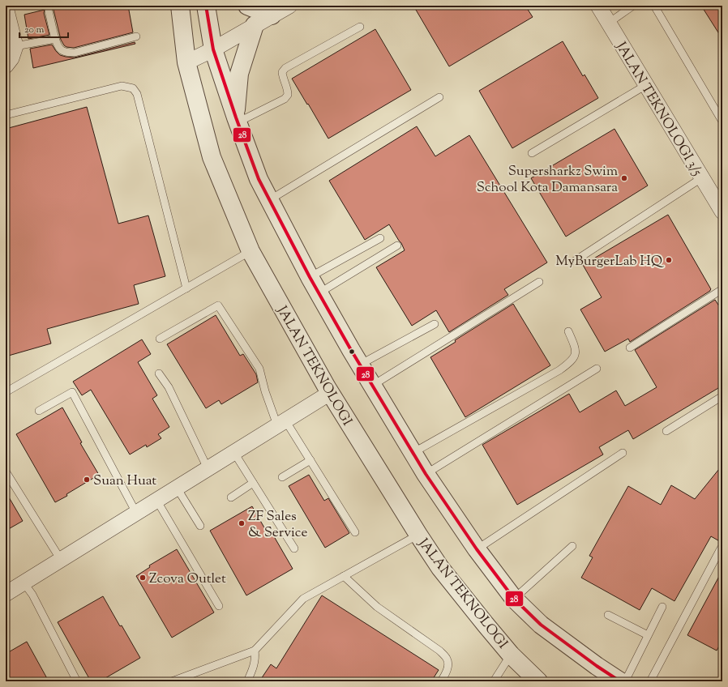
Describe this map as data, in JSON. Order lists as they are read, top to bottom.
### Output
{
  "streets": {
    "street": ["JALAN TEKNOLOGI 3/5", "JALAN TEKNOLOGI"]
  },
  "places": [
    "Supersharkz Swim School Kota Damansara",
    "MyBurgerLab HQ",
    "Suan Huat",
    "ZF Sales & Service",
    "Zcova Outlet"
  ],
  "lines": ["transit line 28"],
  "scale_bar": "20 m"
}
